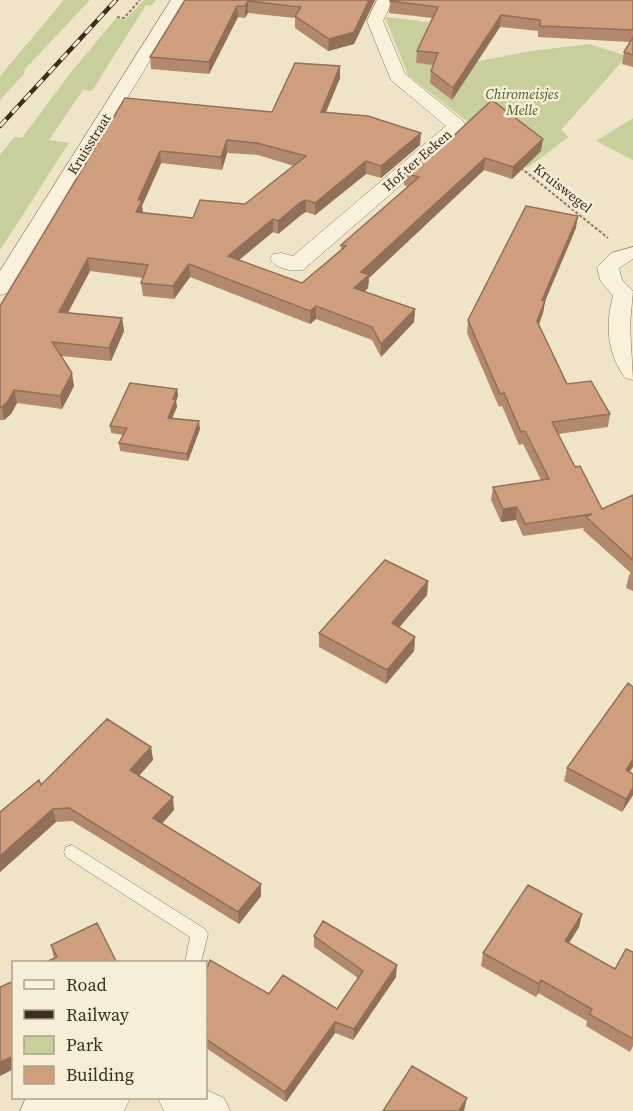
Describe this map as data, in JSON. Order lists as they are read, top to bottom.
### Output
{
  "streets": {
    "street": ["Kruisstraat", "Hof ter Eeken"],
    "path": ["Kruiswegel"]
  },
  "parks": ["Chiromeisjes Melle"],
  "legend": [
    "Road",
    "Railway",
    "Park",
    "Building"
  ]
}
